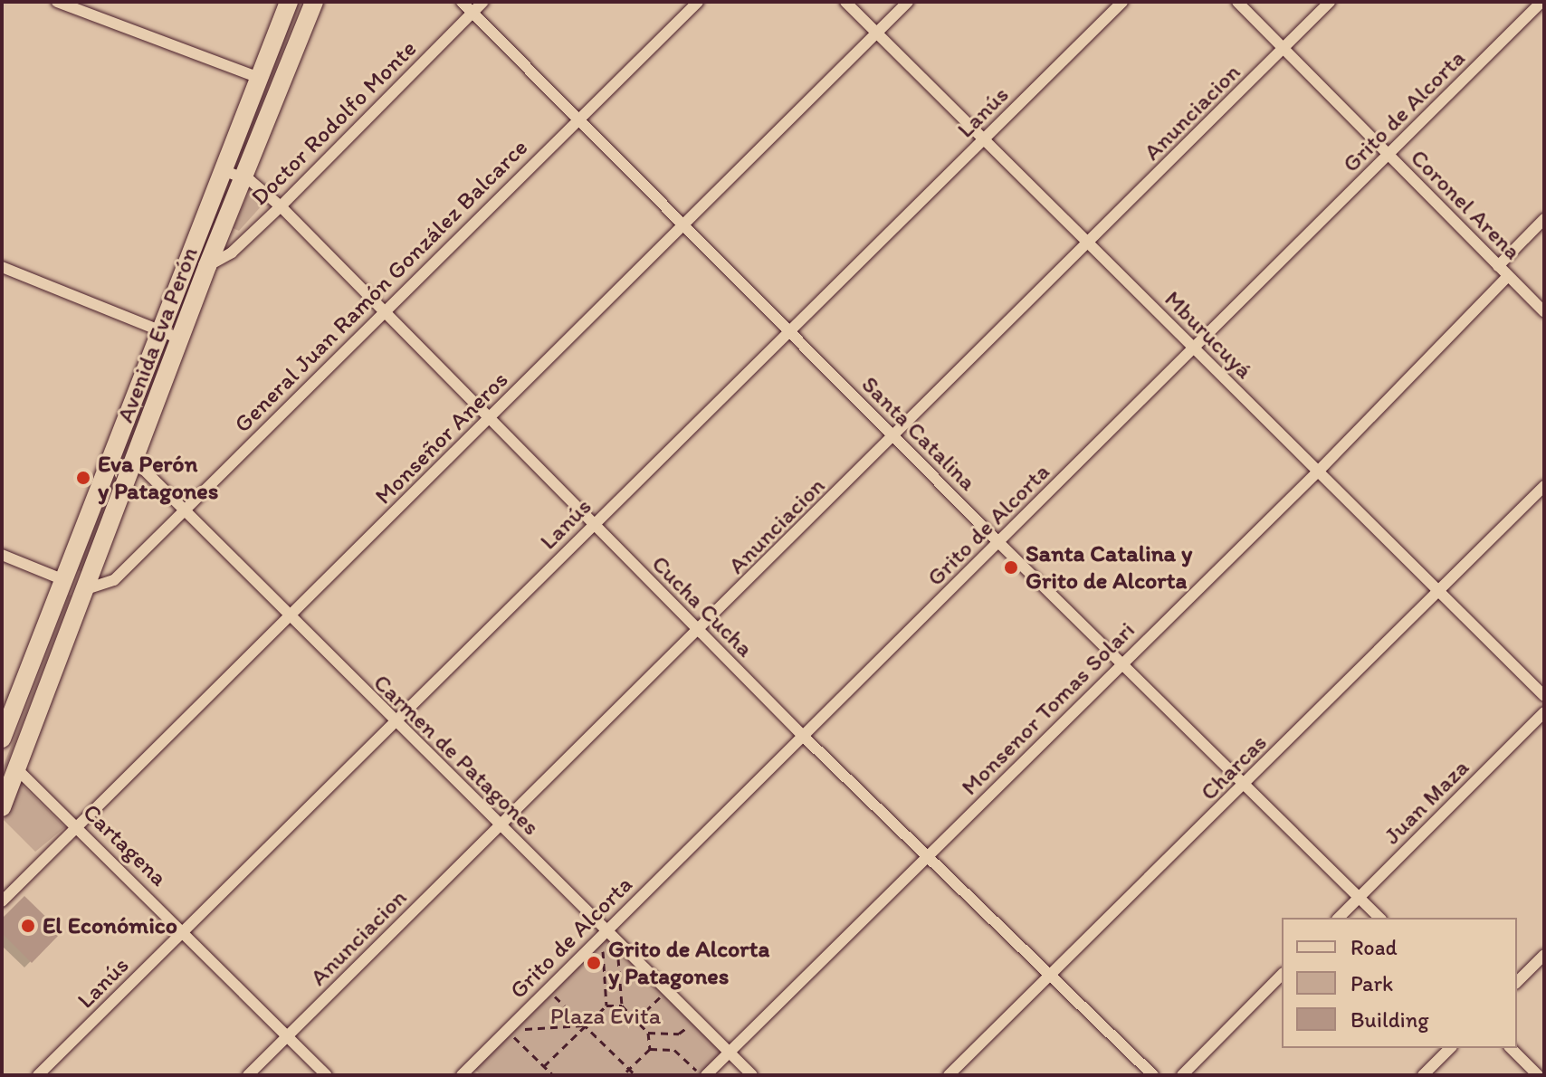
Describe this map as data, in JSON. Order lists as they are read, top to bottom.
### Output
{
  "streets": {
    "main road": ["Avenida Eva Perón"],
    "street": [
      "Grito de Alcorta",
      "Lanús",
      "Anunciacion",
      "Doctor Rodolfo Monte",
      "Coronel Arena",
      "General Juan Ramón González Balcarce",
      "Mburucuyá",
      "Santa Catalina",
      "Monseñor Aneros",
      "Cucha Cucha",
      "Monsenor Tomas Solari",
      "Carmen de Patagones",
      "Charcas",
      "Juan Maza",
      "Cartagena"
    ]
  },
  "crossings": [
    ["Grito de Alcorta", "Coronel Arena"],
    ["Grito de Alcorta", "Mburucuyá"],
    ["Grito de Alcorta", "Santa Catalina"],
    ["Grito de Alcorta", "Cucha Cucha"],
    ["Grito de Alcorta", "Carmen de Patagones"],
    ["Lanús", "Mburucuyá"],
    ["Lanús", "Santa Catalina"],
    ["Lanús", "Cucha Cucha"],
    ["Lanús", "Carmen de Patagones"],
    ["Lanús", "Cartagena"],
    ["Anunciacion", "Coronel Arena"],
    ["Anunciacion", "Mburucuyá"],
    ["Anunciacion", "Santa Catalina"],
    ["Anunciacion", "Cucha Cucha"],
    ["Anunciacion", "Carmen de Patagones"],
    ["Anunciacion", "Cartagena"],
    ["Doctor Rodolfo Monte", "Avenida Eva Perón"],
    ["Doctor Rodolfo Monte", "Santa Catalina"],
    ["Doctor Rodolfo Monte", "Cucha Cucha"],
    ["Coronel Arena", "Monsenor Tomas Solari"],
    ["General Juan Ramón González Balcarce", "Avenida Eva Perón"],
    ["General Juan Ramón González Balcarce", "Santa Catalina"],
    ["General Juan Ramón González Balcarce", "Cucha Cucha"],
    ["General Juan Ramón González Balcarce", "Carmen de Patagones"],
    ["Avenida Eva Perón", "Cucha Cucha"],
    ["Avenida Eva Perón", "Carmen de Patagones"],
    ["Avenida Eva Perón", "Cartagena"],
    ["Mburucuyá", "Monseñor Aneros"],
    ["Mburucuyá", "Monsenor Tomas Solari"],
    ["Mburucuyá", "Charcas"],
    ["Santa Catalina", "Monseñor Aneros"],
    ["Santa Catalina", "Monsenor Tomas Solari"],
    ["Santa Catalina", "Charcas"],
    ["Santa Catalina", "Juan Maza"],
    ["Monseñor Aneros", "Cucha Cucha"],
    ["Monseñor Aneros", "Carmen de Patagones"],
    ["Monseñor Aneros", "Cartagena"],
    ["Cucha Cucha", "Monsenor Tomas Solari"],
    ["Cucha Cucha", "Charcas"],
    ["Monsenor Tomas Solari", "Carmen de Patagones"]
  ],
  "parks": ["Plaza Evita"],
  "places": [
    "Eva Perón y Patagones",
    "Santa Catalina y Grito de Alcorta",
    "El Económico",
    "Grito de Alcorta y Patagones"
  ],
  "legend": ["Road", "Park", "Building"]
}
